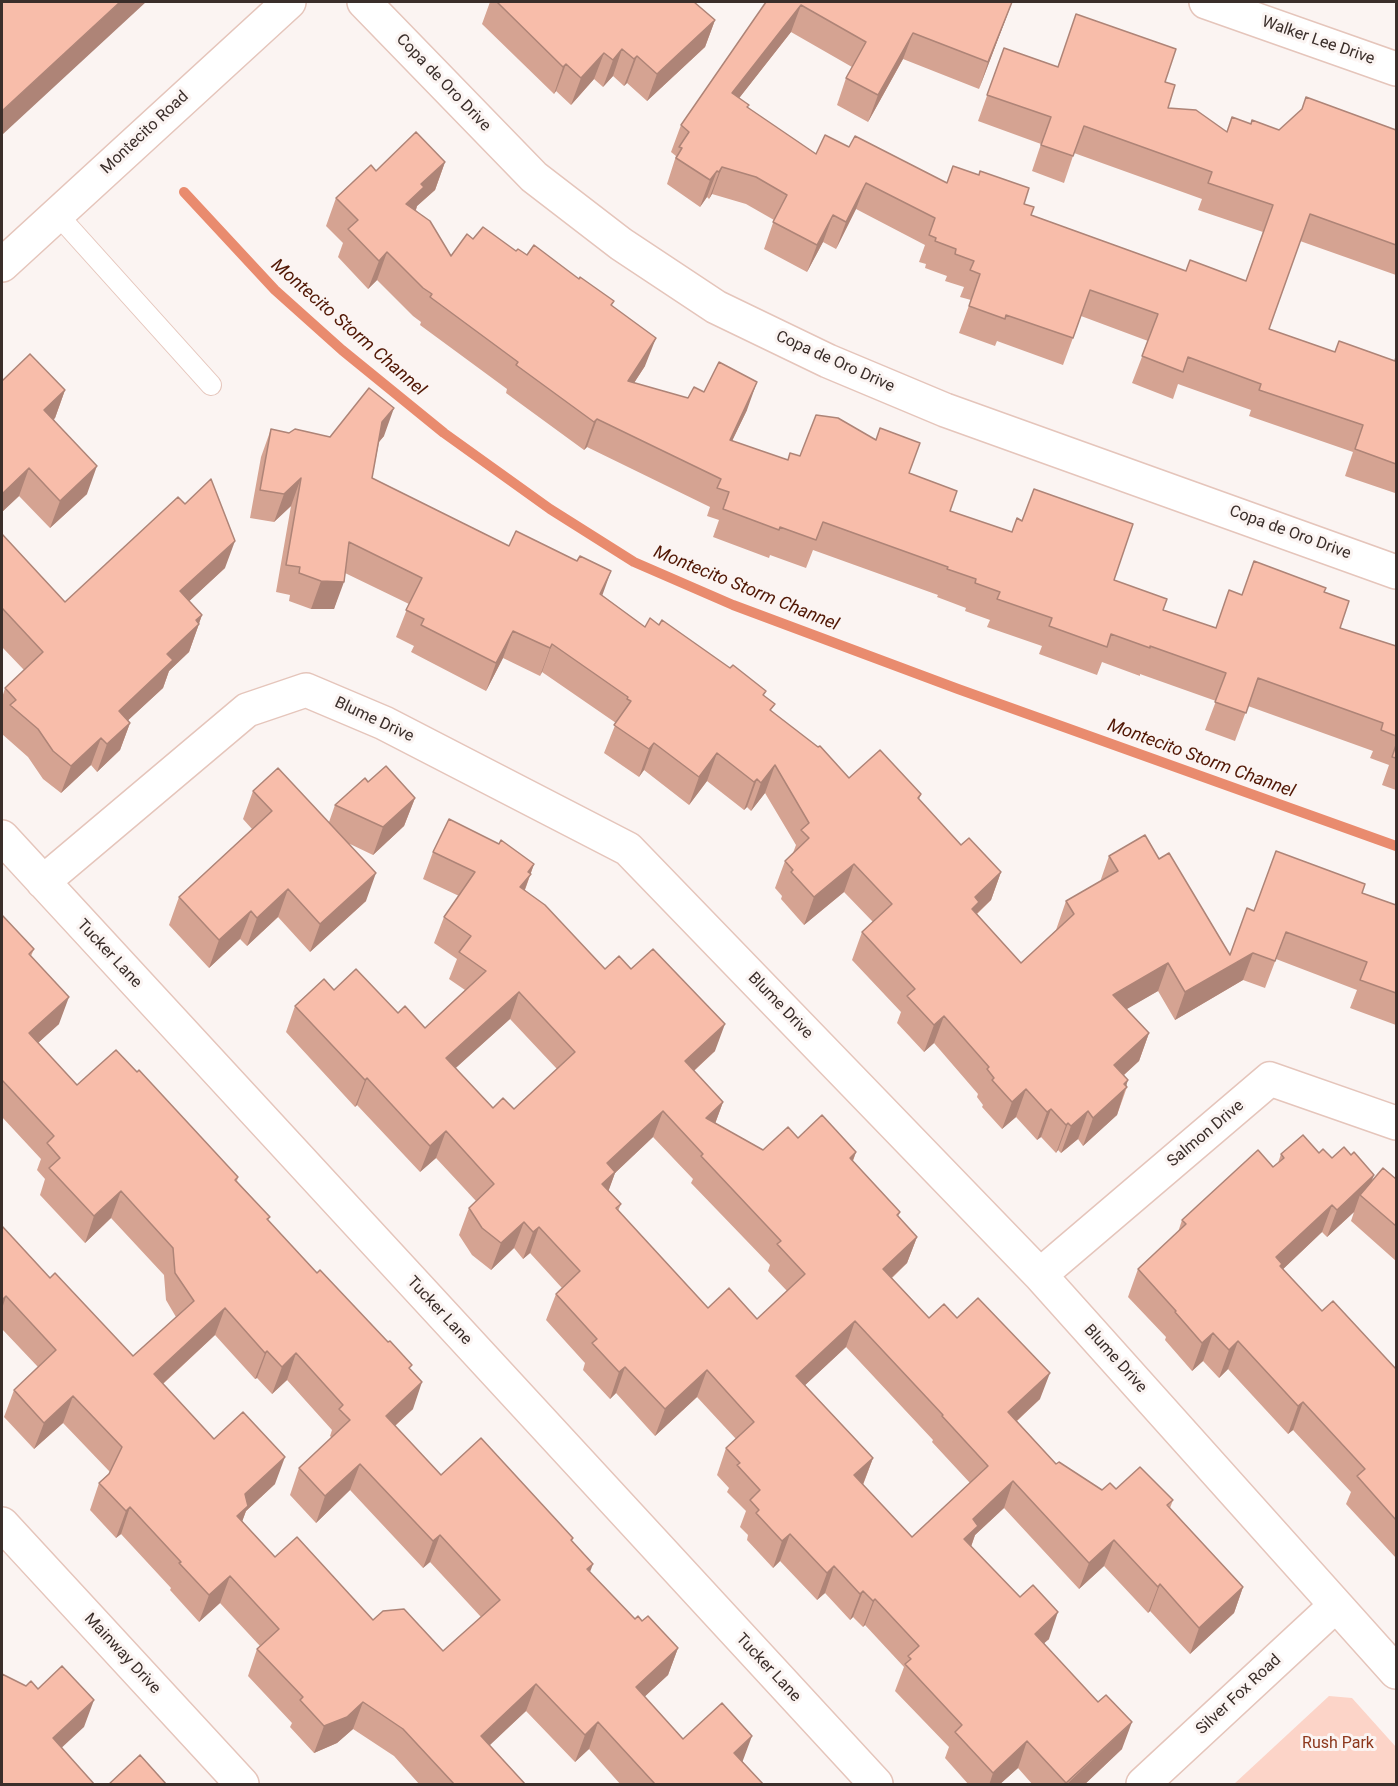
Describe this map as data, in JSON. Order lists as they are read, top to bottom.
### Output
{
  "streets": {
    "street": [
      "Walker Lee Drive",
      "Copa de Oro Drive",
      "Montecito Road",
      "Blume Drive",
      "Tucker Lane",
      "Salmon Drive",
      "Mainway Drive",
      "Silver Fox Road"
    ]
  },
  "crossings": [
    ["Blume Drive", "Tucker Lane"],
    ["Blume Drive", "Salmon Drive"],
    ["Blume Drive", "Silver Fox Road"]
  ],
  "water": ["Montecito Storm Channel"],
  "parks": ["Rush Park"]
}
